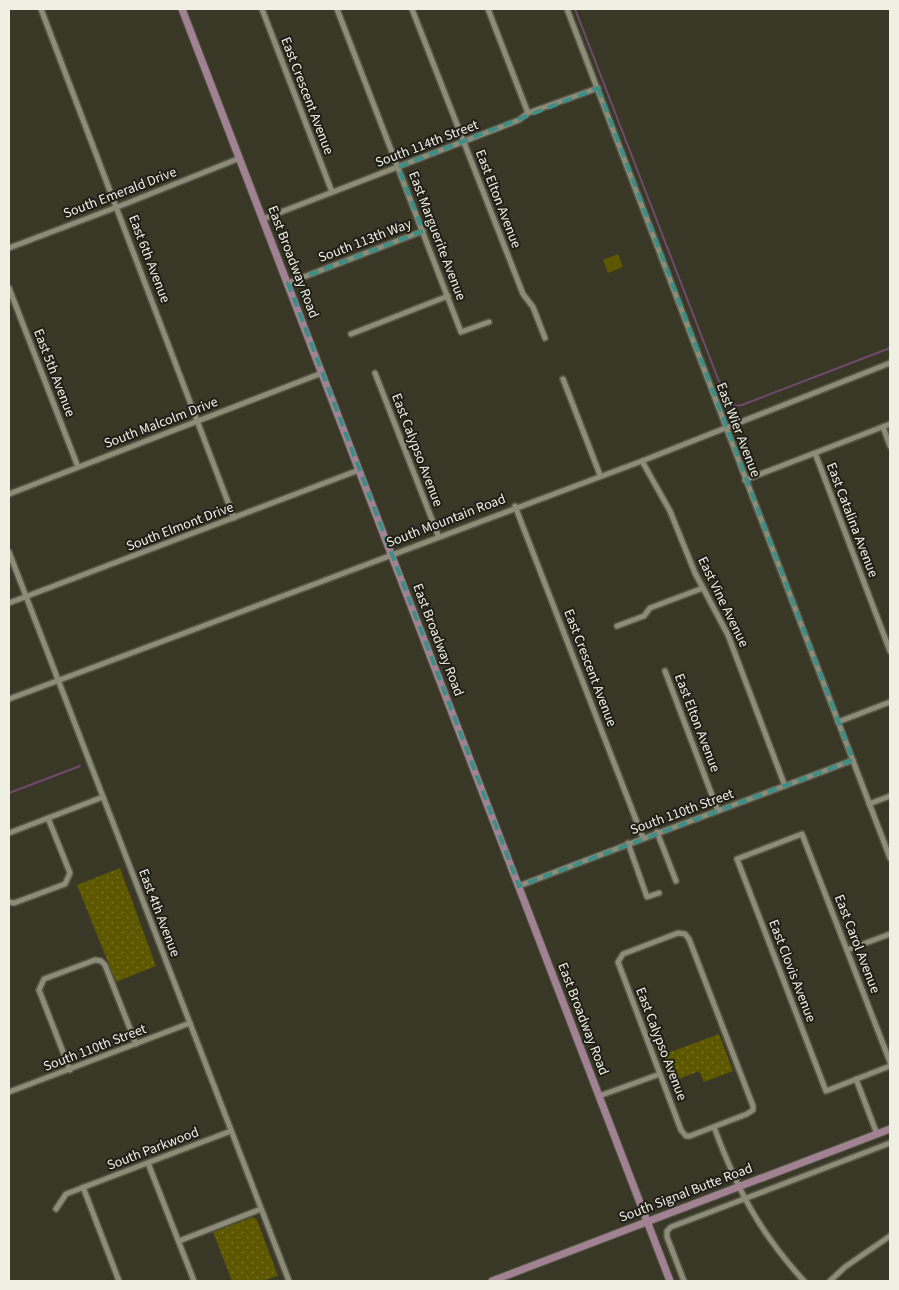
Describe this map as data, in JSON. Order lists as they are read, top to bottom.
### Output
{
  "streets": {
    "main road": ["East Broadway Road", "South Signal Butte Road"],
    "street": [
      "East Crescent Avenue",
      "South 114th Street",
      "South Emerald Drive",
      "East Elton Avenue",
      "East Marguerite Avenue",
      "South 113th Way",
      "East 6th Avenue",
      "East 5th Avenue",
      "South Malcolm Drive",
      "East Wier Avenue",
      "East Calypso Avenue",
      "East Catalina Avenue",
      "South Mountain Road",
      "South Elmont Drive",
      "East Vine Avenue",
      "South 110th Street",
      "East 4th Avenue",
      "East Carol Avenue",
      "East Clovis Avenue",
      "South Parkwood"
    ]
  },
  "crossings": [
    ["East Crescent Avenue", "South 114th Street"],
    ["East Crescent Avenue", "South Mountain Road"],
    ["East Crescent Avenue", "South 110th Street"],
    ["South 114th Street", "East Elton Avenue"],
    ["South 114th Street", "East Marguerite Avenue"],
    ["South 114th Street", "East Broadway Road"],
    ["South 114th Street", "East Wier Avenue"],
    ["South Emerald Drive", "East 6th Avenue"],
    ["South Emerald Drive", "East Broadway Road"],
    ["East Elton Avenue", "South 110th Street"],
    ["East Marguerite Avenue", "South 113th Way"],
    ["South 113th Way", "East Broadway Road"],
    ["East 6th Avenue", "South Malcolm Drive"],
    ["East 6th Avenue", "South Elmont Drive"],
    ["East Broadway Road", "South Malcolm Drive"],
    ["East Broadway Road", "South Mountain Road"],
    ["East Broadway Road", "South Elmont Drive"],
    ["East Broadway Road", "South 110th Street"],
    ["East Broadway Road", "South Signal Butte Road"],
    ["East 5th Avenue", "South Malcolm Drive"],
    ["East Wier Avenue", "South Mountain Road"],
    ["East Wier Avenue", "South 110th Street"],
    ["East Calypso Avenue", "South Mountain Road"],
    ["South Mountain Road", "East Vine Avenue"],
    ["South Mountain Road", "East 4th Avenue"],
    ["South Elmont Drive", "East 4th Avenue"],
    ["East Vine Avenue", "South 110th Street"],
    ["South 110th Street", "East 4th Avenue"],
    ["East 4th Avenue", "South Parkwood"],
    ["East Carol Avenue", "East Clovis Avenue"]
  ]
}
